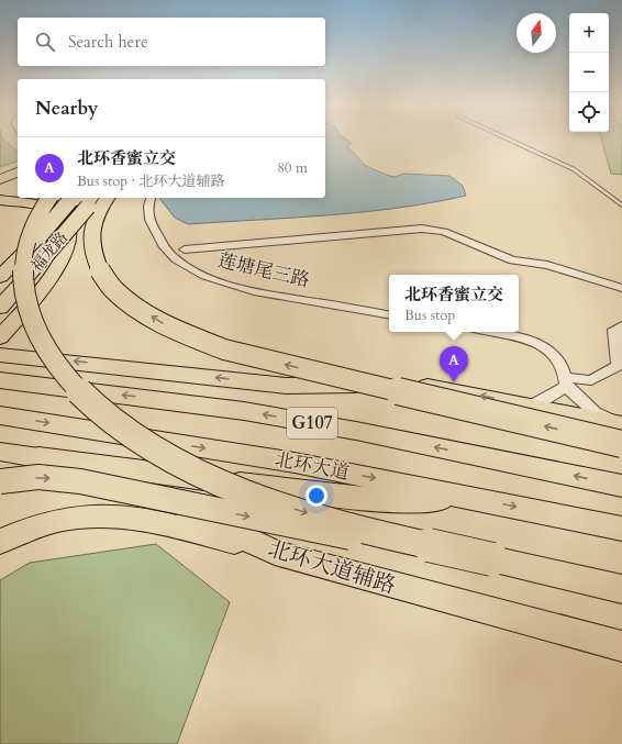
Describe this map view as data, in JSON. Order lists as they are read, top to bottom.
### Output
{
  "streets": {
    "highway": ["福龙路", "G107", "北环大道"],
    "main road": ["北环大道辅路"],
    "street": ["莲塘尾三路"]
  },
  "north": "top",
  "page": {
    "map_buttons": ["+", "−"],
    "search": "Search here",
    "heading": "Nearby",
    "list": [
      {
        "mark": "A",
        "name": "北环香蜜立交",
        "note": "Bus stop · 北环大道辅路",
        "value": "80 m"
      }
    ],
    "popup": ["北环香蜜立交", "Bus stop"],
    "pins": "A"
  }
}
